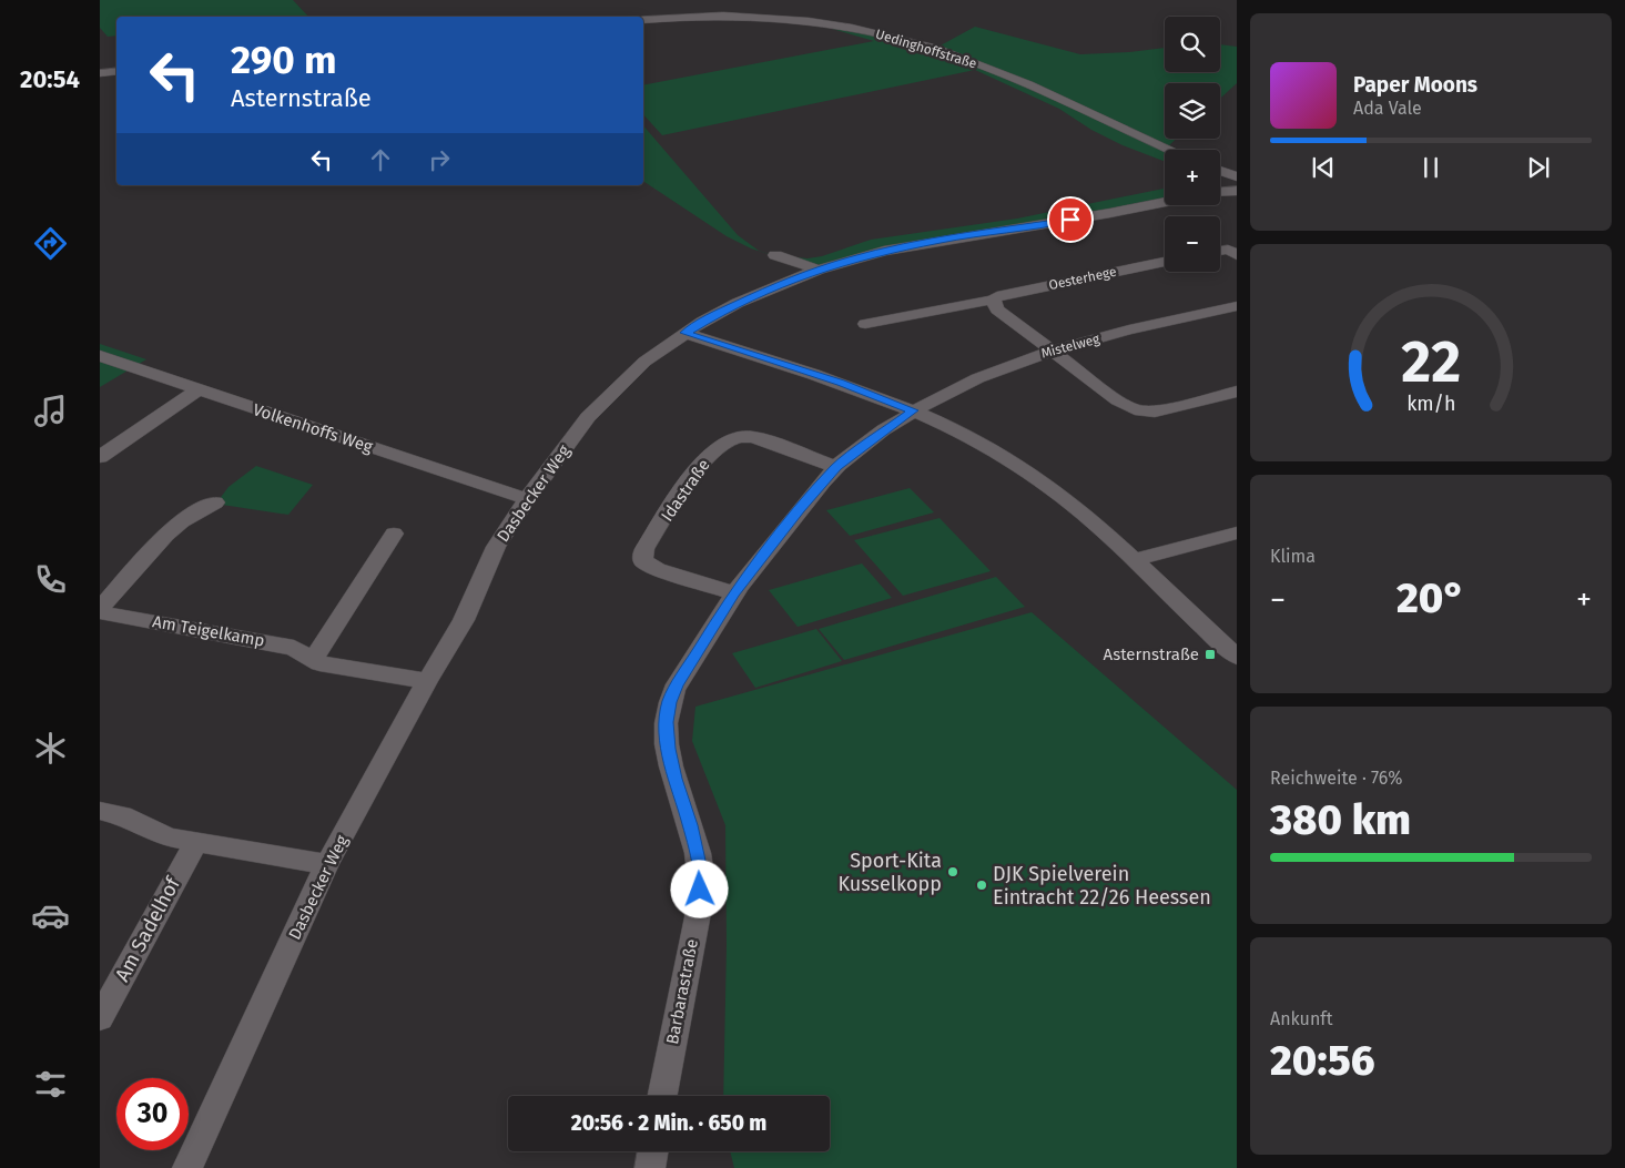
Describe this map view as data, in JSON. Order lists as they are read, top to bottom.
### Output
{
  "streets": {
    "street": [
      "Uedinghoffstraße",
      "Oesterhege",
      "Mistelweg",
      "Volkenhoffs Weg",
      "Idastraße",
      "Dasbecker Weg",
      "Am Teigelkamp",
      "Am Sadelhof",
      "Barbarastraße"
    ]
  },
  "crossings": [
    ["Mistelweg", "Barbarastraße"],
    ["Volkenhoffs Weg", "Dasbecker Weg"],
    ["Idastraße", "Barbarastraße"],
    ["Dasbecker Weg", "Am Teigelkamp"]
  ],
  "places": {
    "transit": ["Asternstraße"],
    "other": ["Sport-Kita Kusselkopp", "DJK Spielverein Eintracht 22/26 Heessen"]
  },
  "page": {
    "tabs": "20:54",
    "map_buttons": ["+", "−"],
    "turn": ["290 m", "Asternstraße"],
    "song": ["Paper Moons", "Ada Vale"],
    "tile": [
      "Klima",
      ["Reichweite · 76%", "380 km"],
      ["Ankunft", "20:56"]
    ],
    "heat": ["−", "20°", "+"],
    "limit": "30",
    "trip": "20:56 · 2 Min. · 650 m",
    "gauge": ["22", "km/h"]
  }
}
